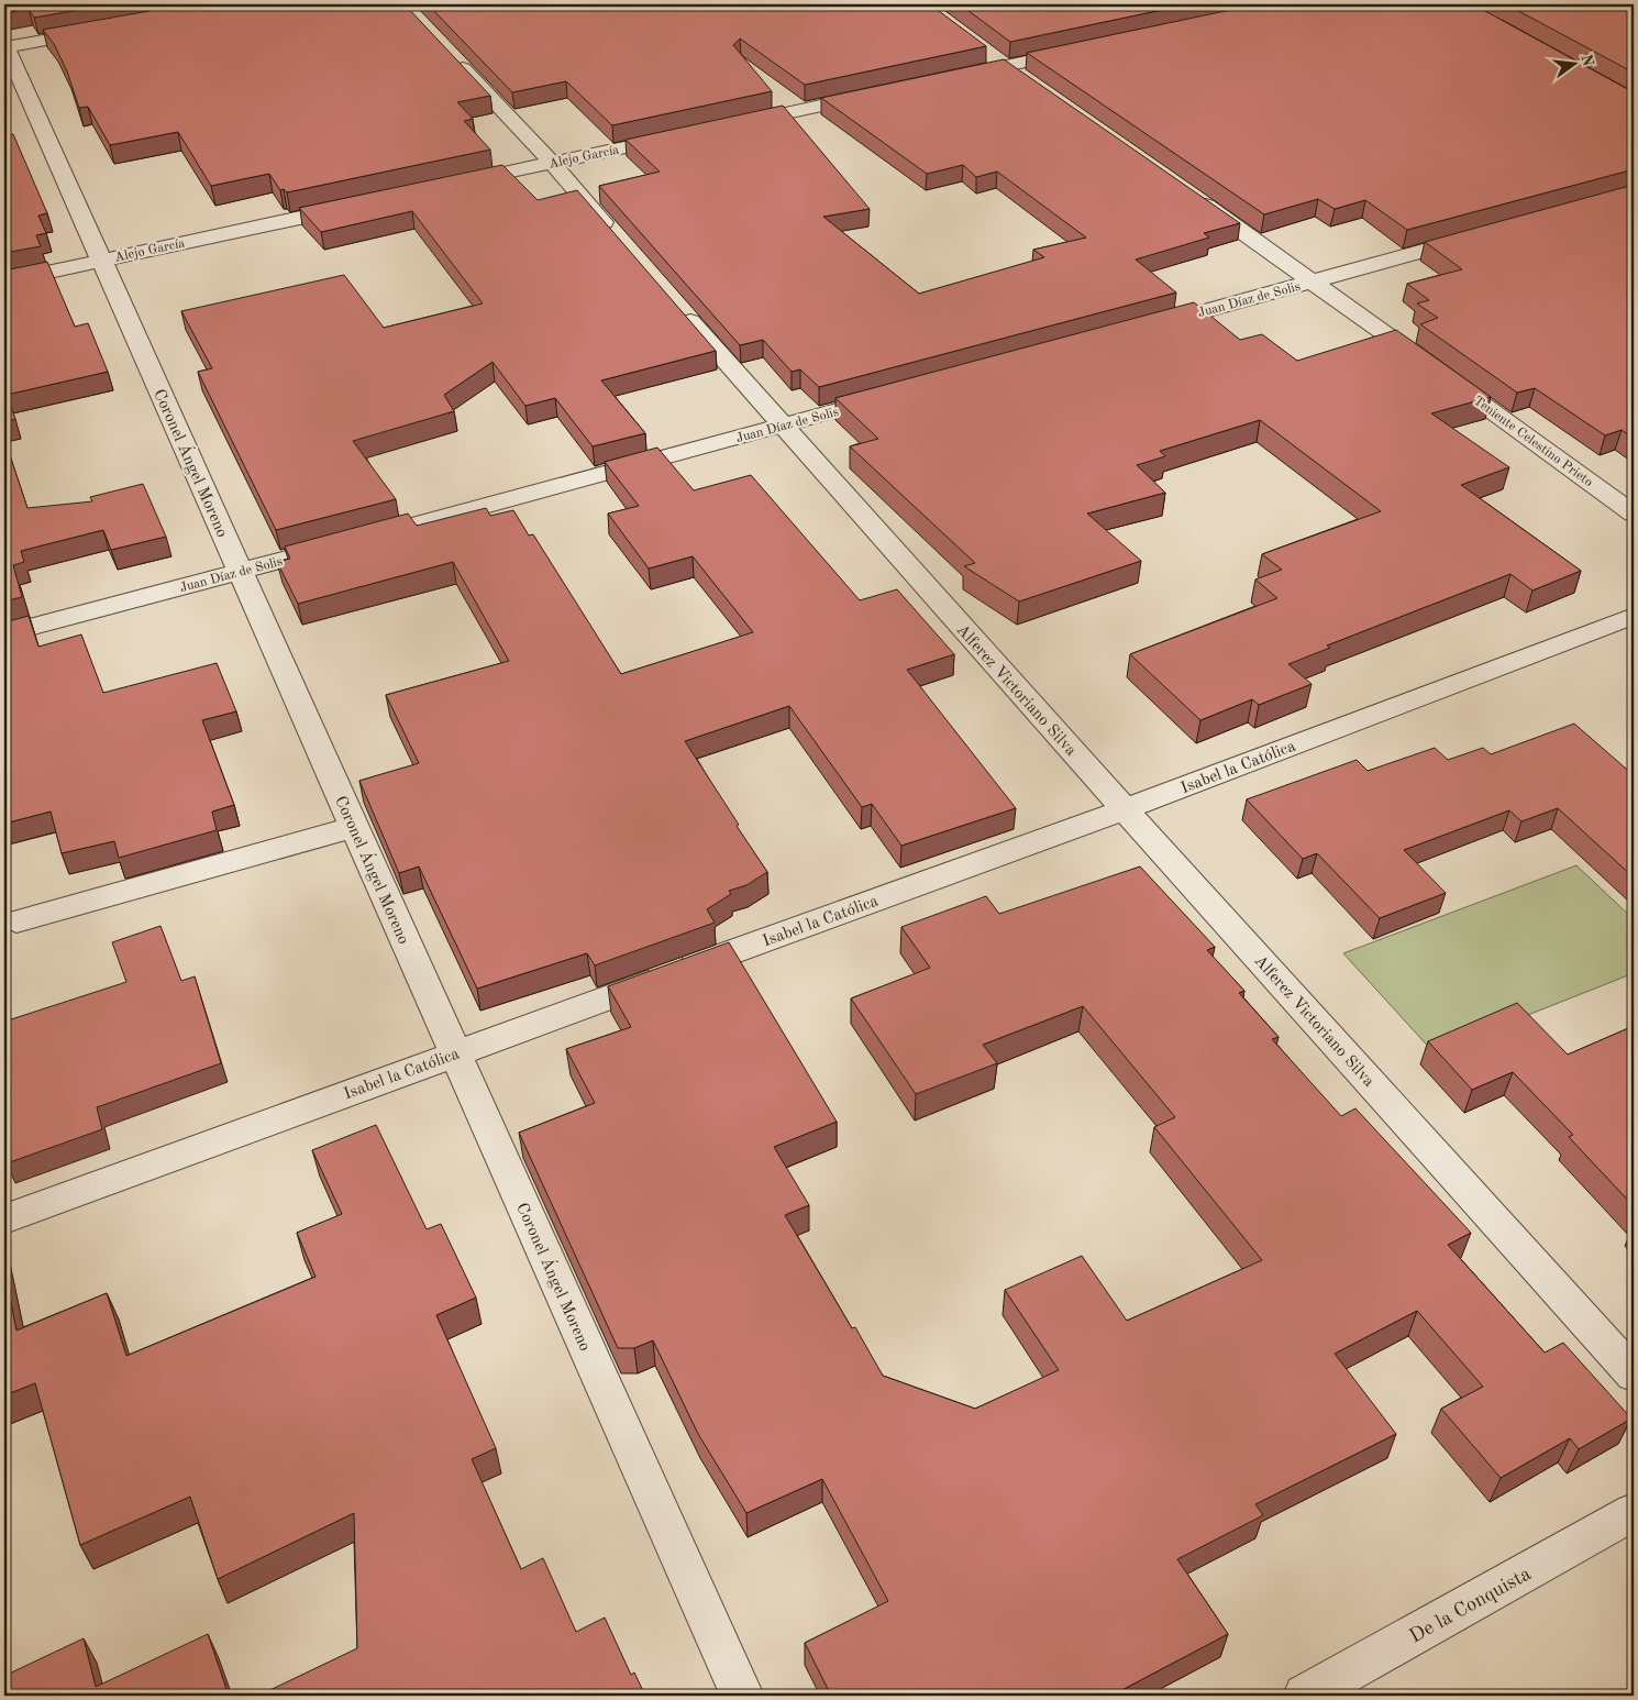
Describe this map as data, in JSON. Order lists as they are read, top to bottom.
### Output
{
  "streets": {
    "street": [
      "Alejo García",
      "Juan Díaz de Solis",
      "Teniente Celestino Prieto",
      "Coronel Ángel Moreno",
      "Alferez Victoriano Silva",
      "Isabel la Católica",
      "De la Conquista"
    ]
  },
  "crossings": [
    ["Alejo García", "Coronel Ángel Moreno"],
    ["Juan Díaz de Solis", "Teniente Celestino Prieto"],
    ["Juan Díaz de Solis", "Coronel Ángel Moreno"],
    ["Juan Díaz de Solis", "Alferez Victoriano Silva"],
    ["Coronel Ángel Moreno", "Isabel la Católica"],
    ["Alferez Victoriano Silva", "Isabel la Católica"]
  ],
  "north": "right"
}
